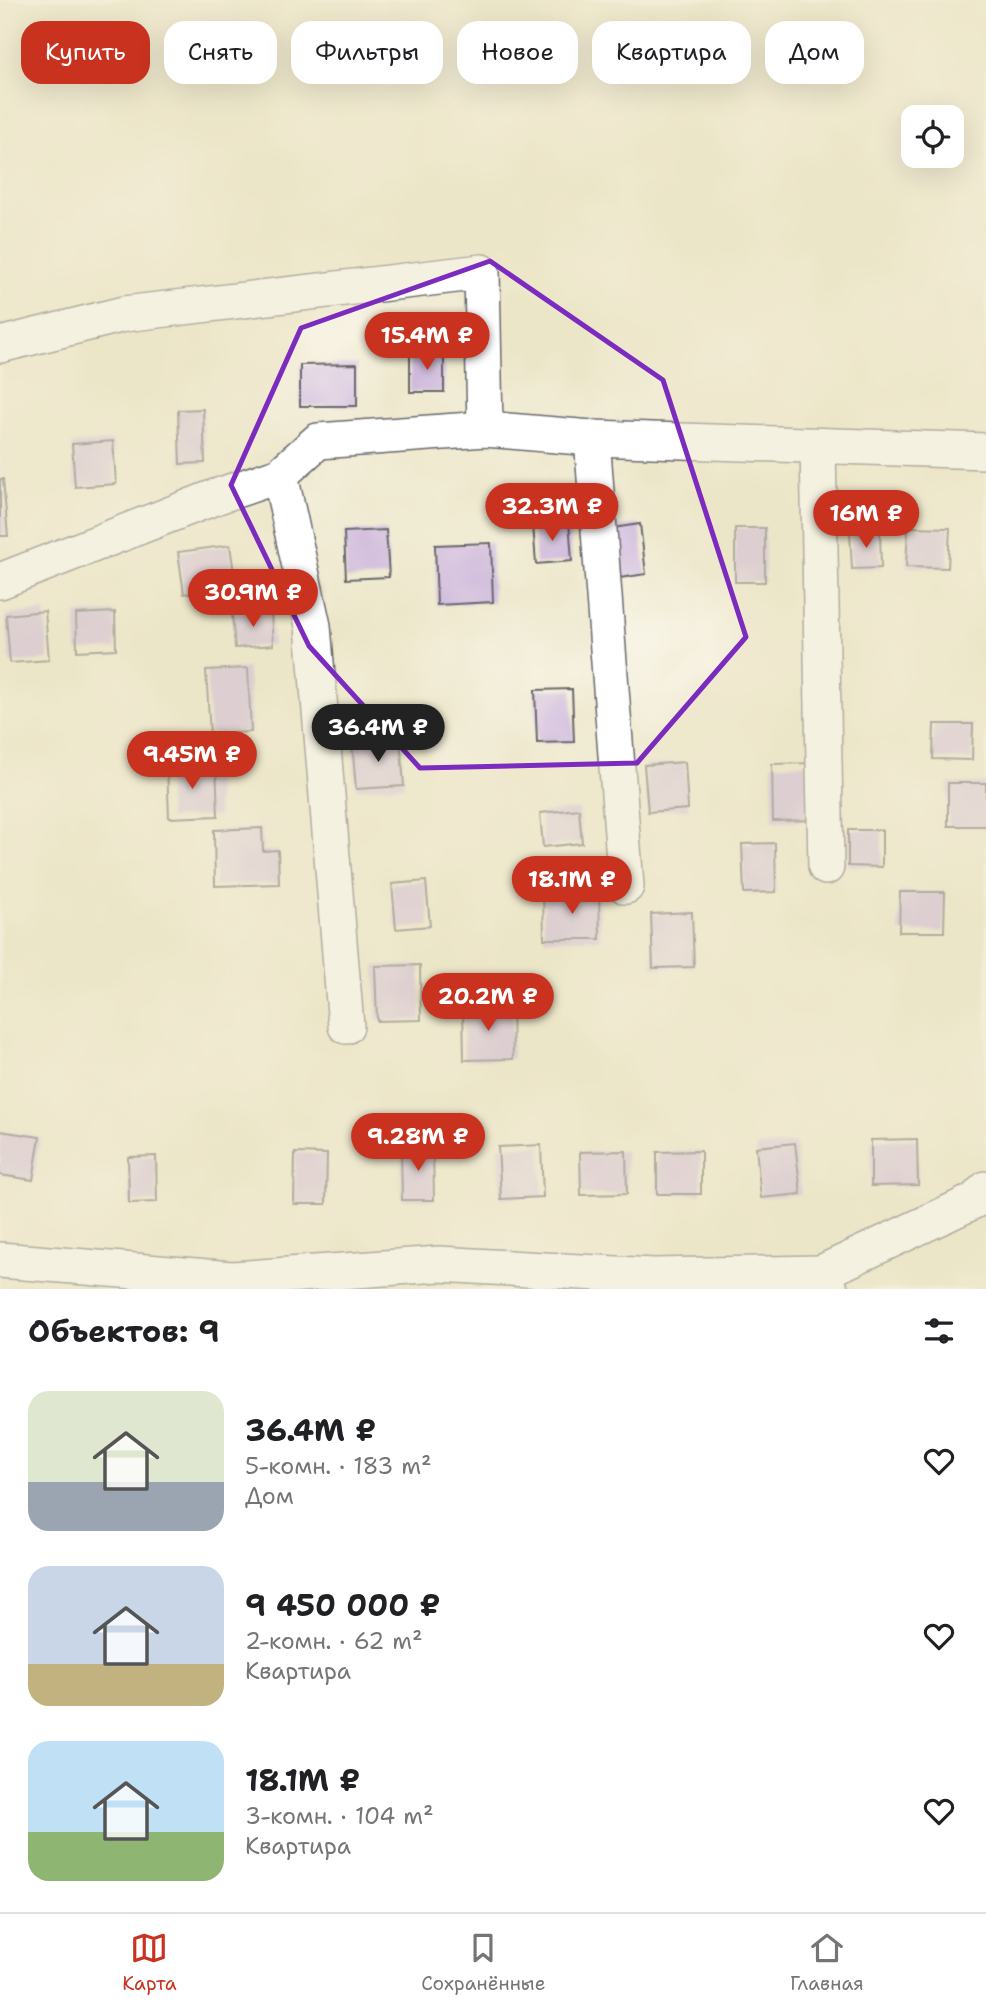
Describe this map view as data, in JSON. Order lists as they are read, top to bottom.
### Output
{
  "page": {
    "chip": [
      "Купить",
      "Снять",
      "Фильтры",
      "Новое",
      "Квартира",
      "Дом"
    ],
    "price": [
      "15.4M ₽",
      "32.3M ₽",
      "16M ₽",
      "30.9M ₽",
      "36.4M ₽",
      "9.45M ₽",
      "18.1M ₽",
      "20.2M ₽",
      "9.28M ₽"
    ],
    "heading": "Объектов: 9",
    "list": [
      {
        "name": "36.4M ₽",
        "note": "5-комн. · 183 m² · Дом"
      },
      {
        "name": "9 450 000 ₽",
        "note": "2-комн. · 62 m² · Квартира"
      },
      {
        "name": "18.1M ₽",
        "note": "3-комн. · 104 m² · Квартира"
      }
    ],
    "tabs": ["Карта", "Сохранённые", "Главная"]
  }
}
